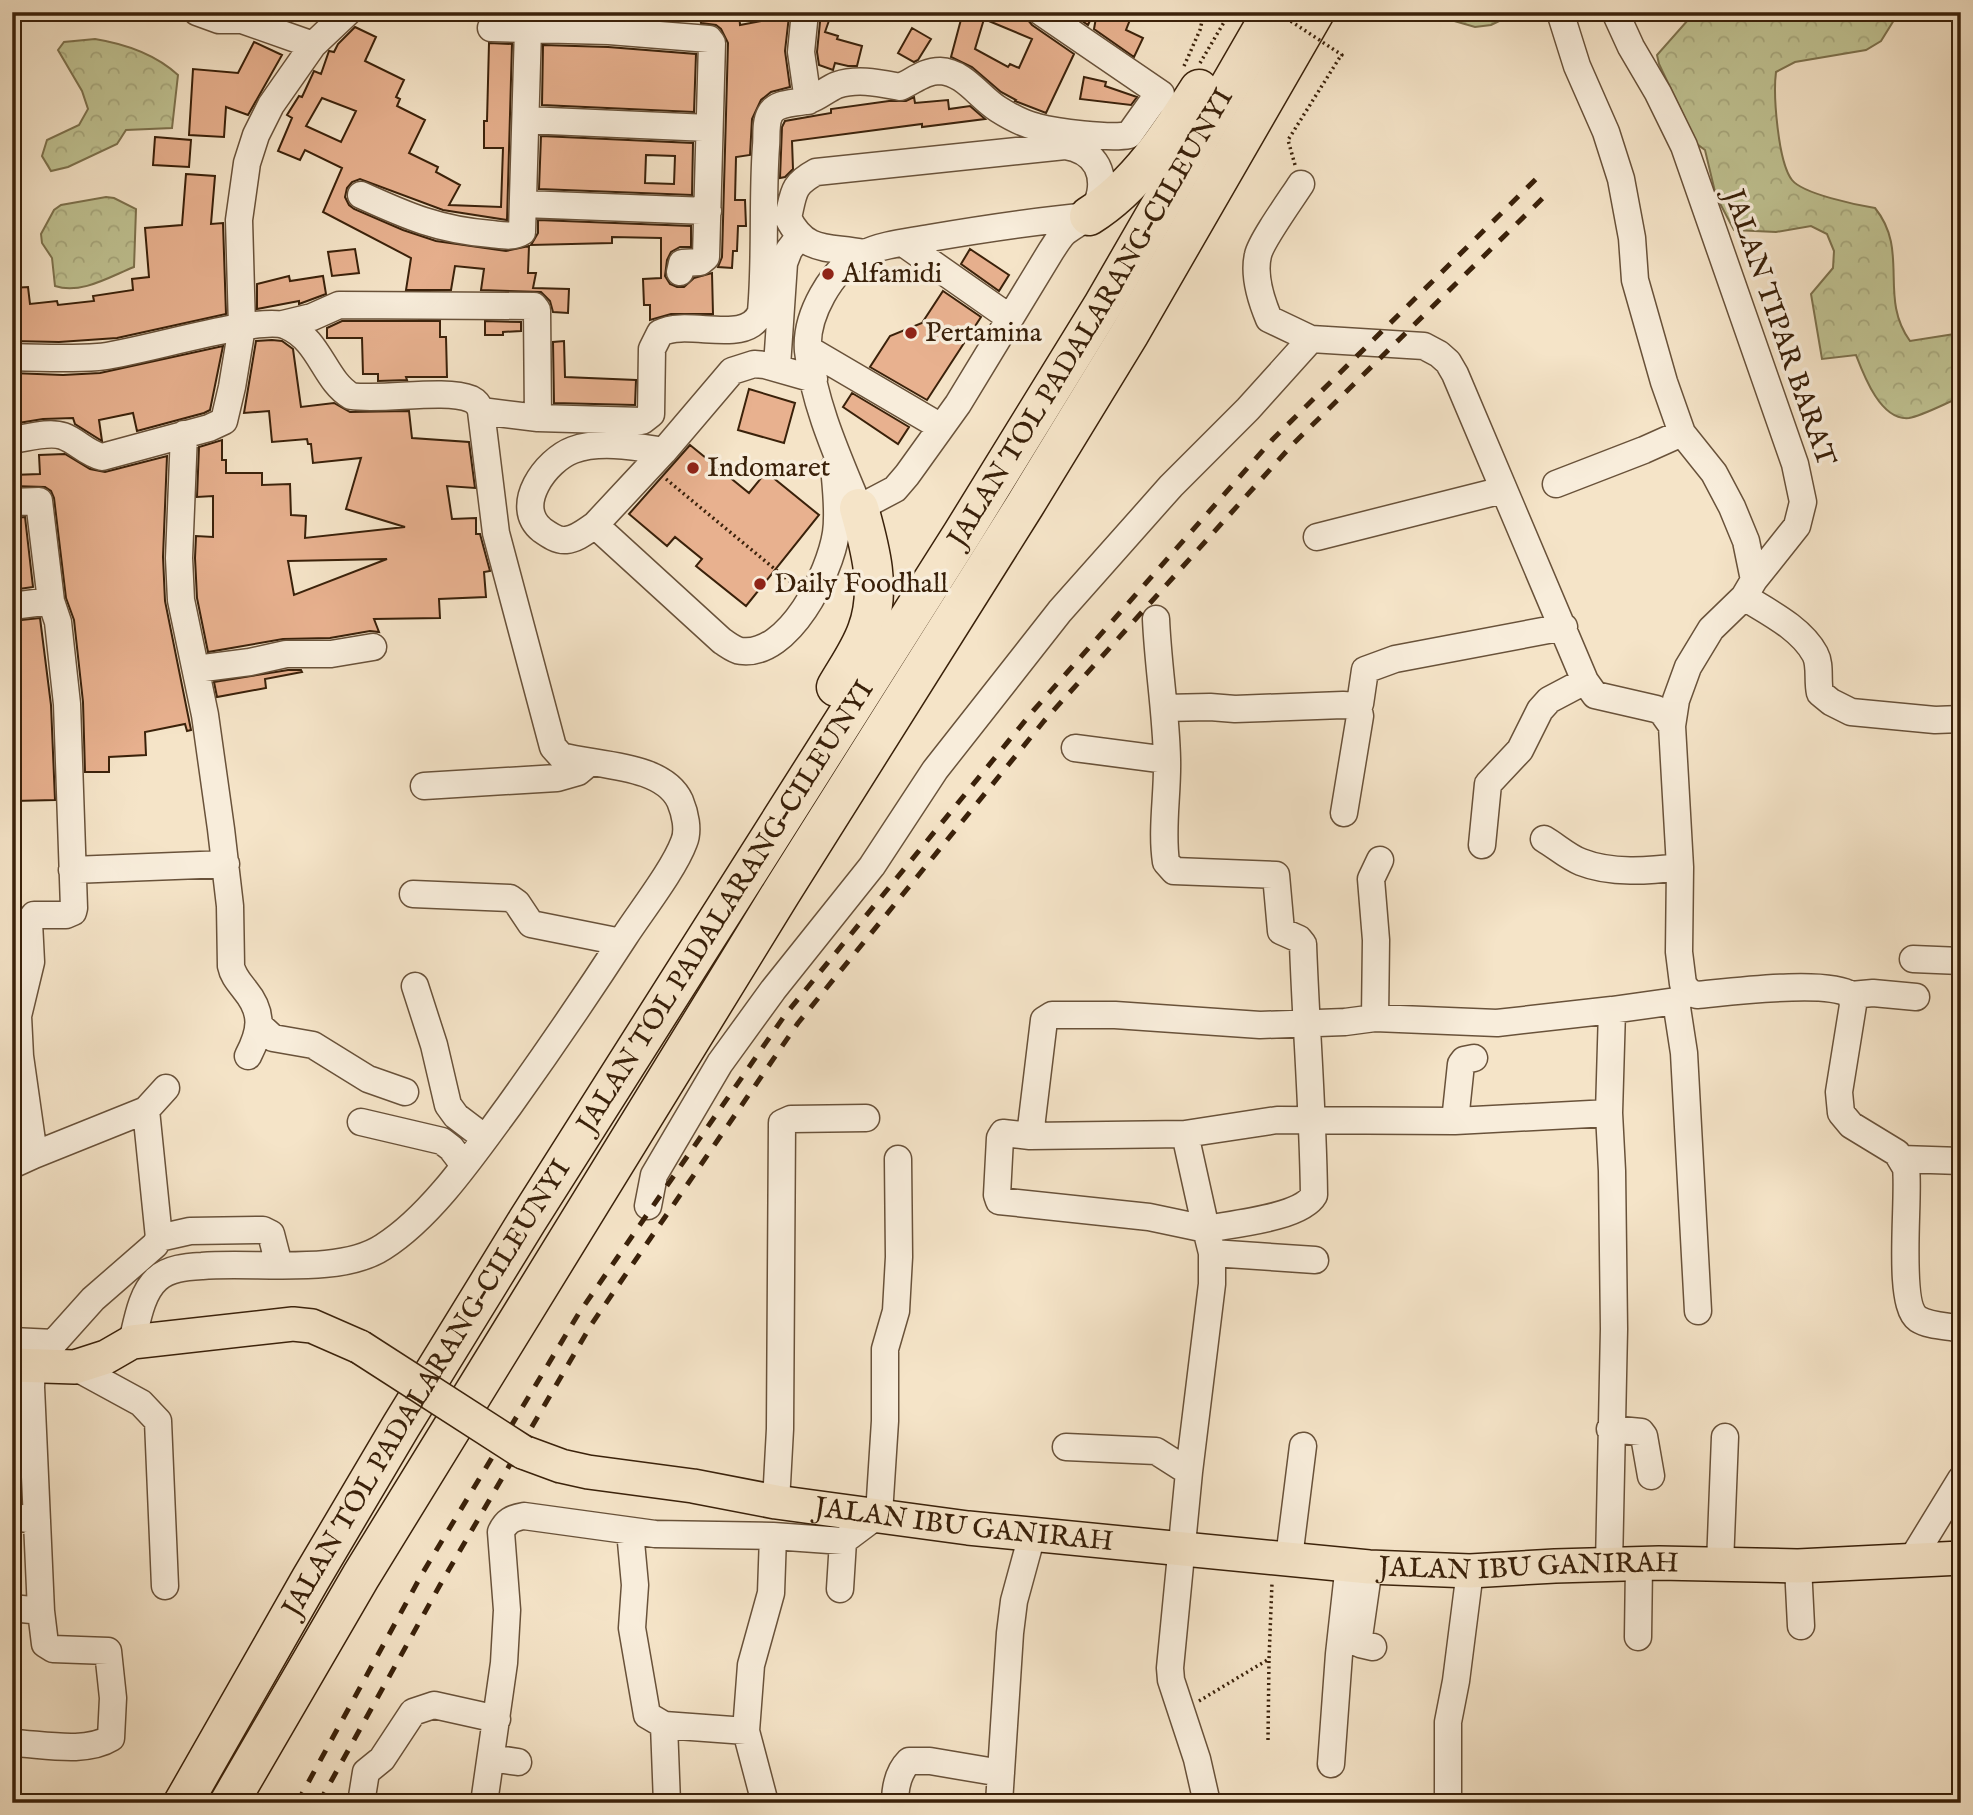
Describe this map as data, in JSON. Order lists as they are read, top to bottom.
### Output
{
  "streets": {
    "highway": ["JALAN TOL PADALARANG–CILEUNYI"],
    "main road": ["JALAN IBU GANIRAH"],
    "street": ["JALAN TIPAR BARAT"]
  },
  "places": [
    "Alfamidi",
    "Pertamina",
    "Indomaret",
    "Daily Foodhall"
  ]
}
